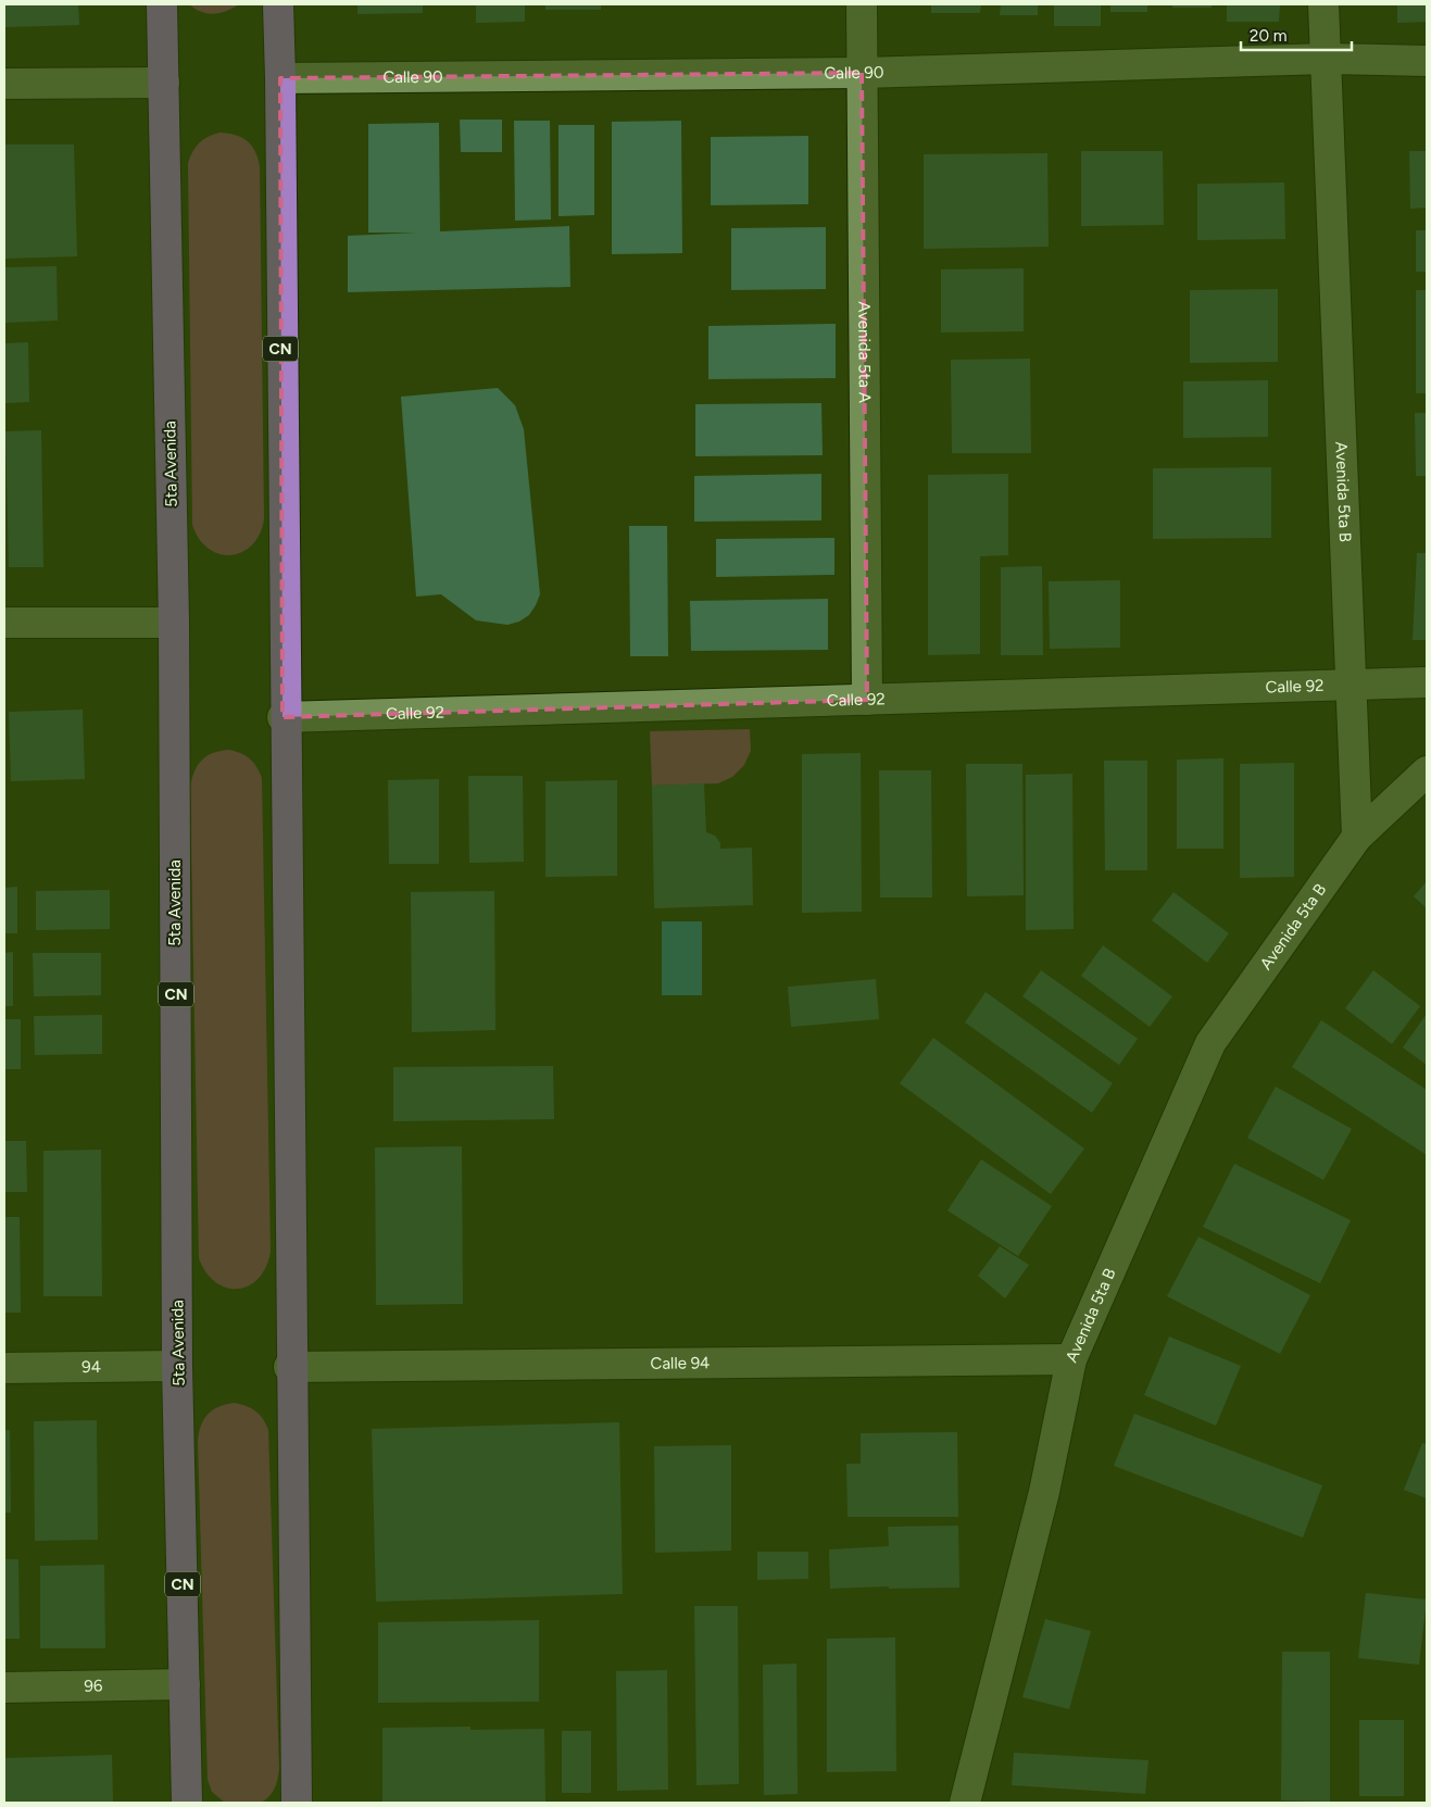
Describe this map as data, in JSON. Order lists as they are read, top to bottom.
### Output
{
  "streets": {
    "highway": ["CN", "5ta Avenida"],
    "street": [
      "Calle 90",
      "Avenida 5ta A",
      "Avenida 5ta B",
      "Calle 92",
      "Calle 94",
      "94",
      "96"
    ]
  },
  "crossings": [
    ["Calle 90", "CN"],
    ["Calle 90", "Avenida 5ta A"],
    ["Calle 90", "Avenida 5ta B"],
    ["CN", "Calle 92"],
    ["CN", "Calle 94"],
    ["Avenida 5ta A", "Calle 92"],
    ["5ta Avenida", "94"],
    ["5ta Avenida", "96"],
    ["Avenida 5ta B", "Calle 92"],
    ["Avenida 5ta B", "Calle 94"]
  ],
  "scale_bar": "20 m"
}
